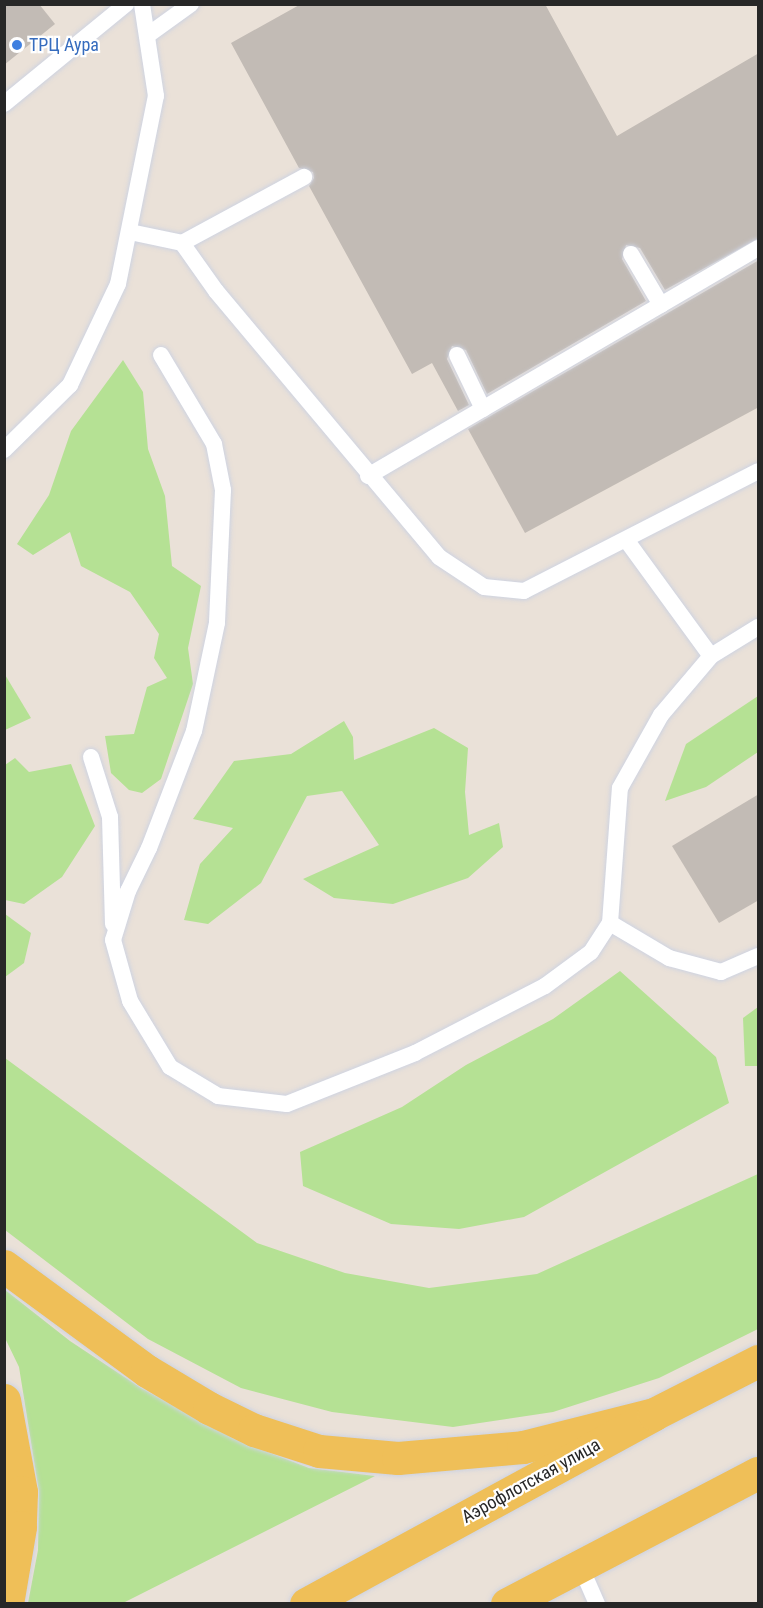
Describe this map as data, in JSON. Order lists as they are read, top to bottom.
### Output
{
  "streets": {
    "main road": ["Аэрофлотская улица"]
  },
  "places": ["ТРЦ Аура"]
}
